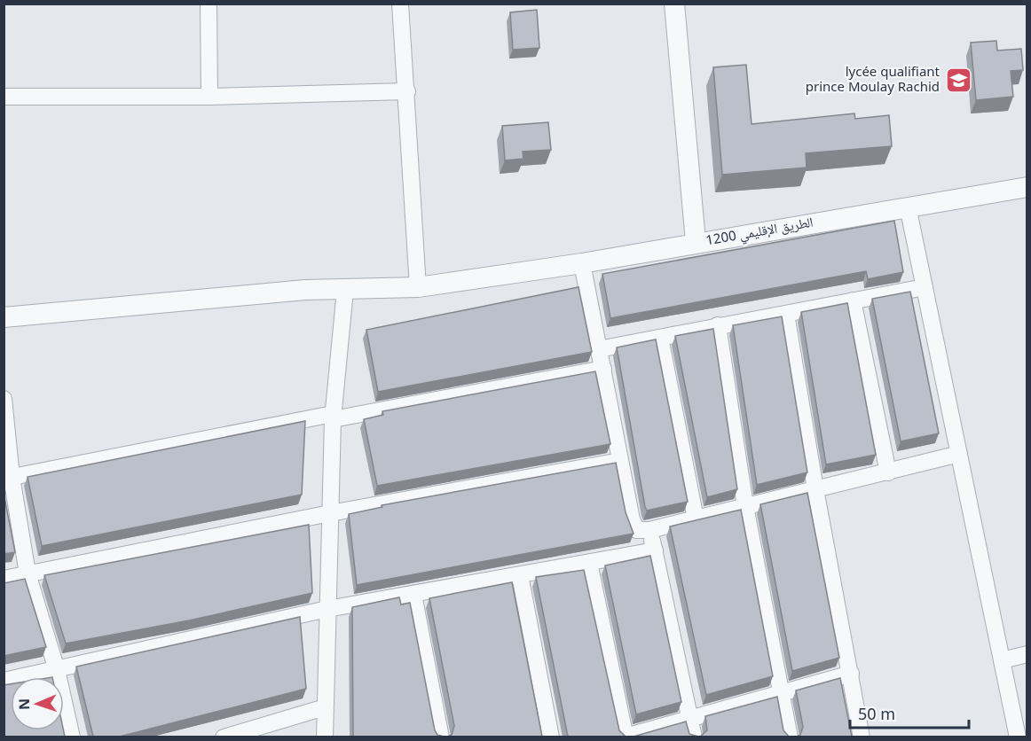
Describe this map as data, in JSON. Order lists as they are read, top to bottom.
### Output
{
  "streets": {
    "street": ["الطريق الإقليمي 1200"]
  },
  "places": {
    "school or university": ["lycée qualifiant prince Moulay Rachid"]
  },
  "scale_bar": "50 m",
  "north": "left"
}
